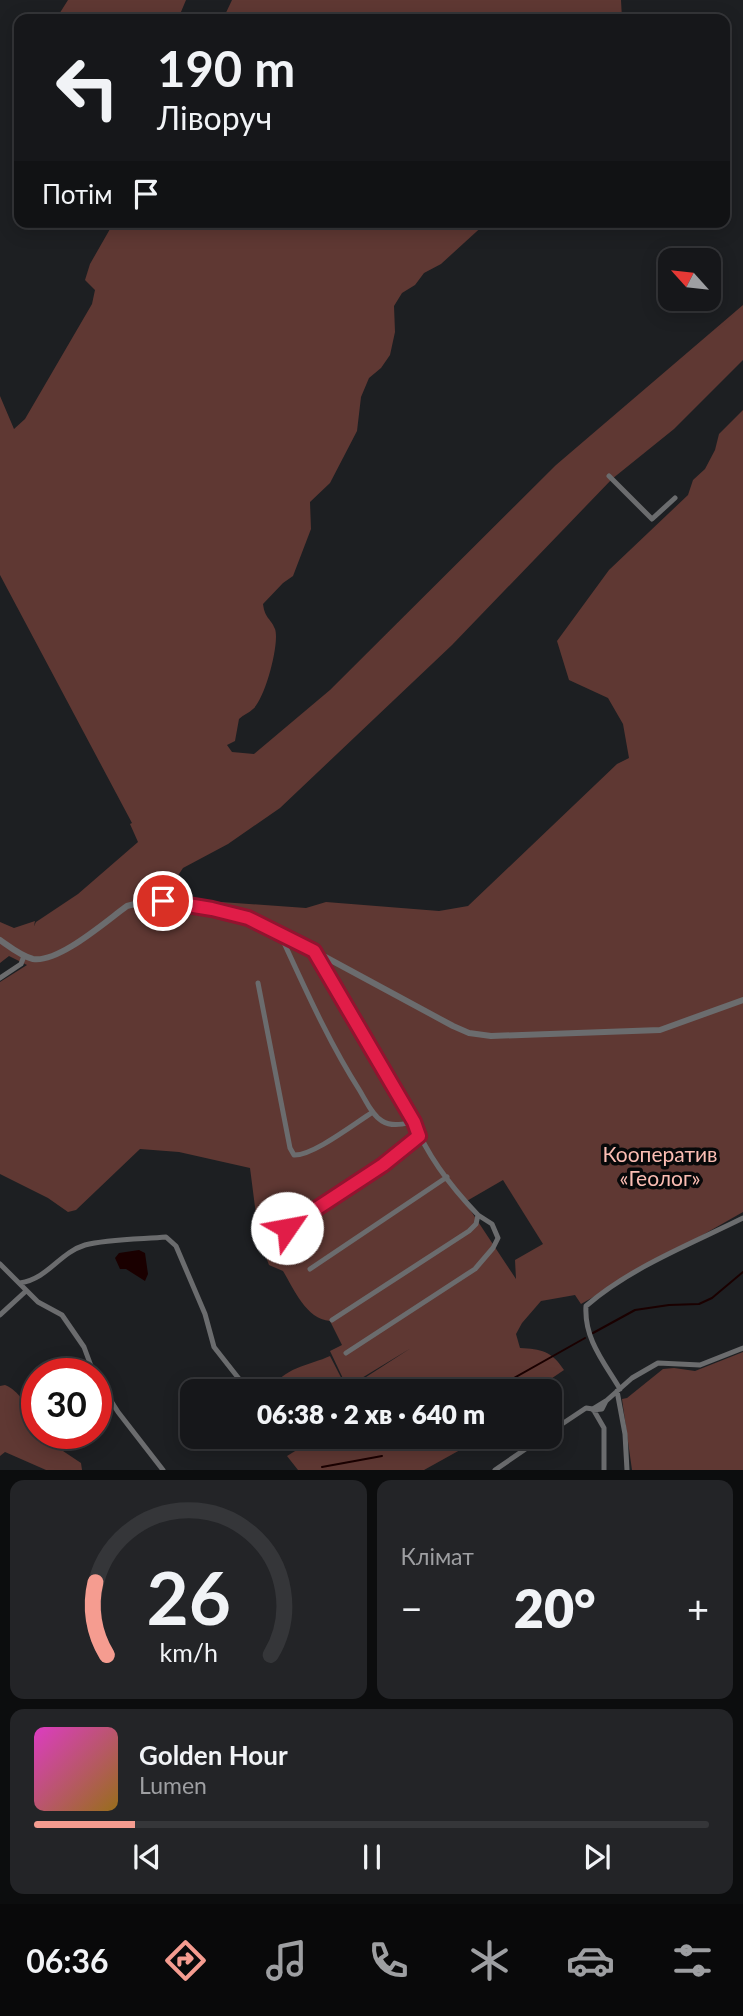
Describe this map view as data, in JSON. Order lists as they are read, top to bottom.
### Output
{
  "parks": ["Кооператив «Геолог»"],
  "north": "top left",
  "page": {
    "turn": ["190 m", "Ліворуч"],
    "then": "Потім",
    "limit": "30",
    "trip": "06:38 · 2 хв · 640 m",
    "tile": "Клімат",
    "heat": ["−", "20°", "+"],
    "song": ["Golden Hour", "Lumen"],
    "tabs": "06:36",
    "gauge": ["26", "km/h"]
  }
}
